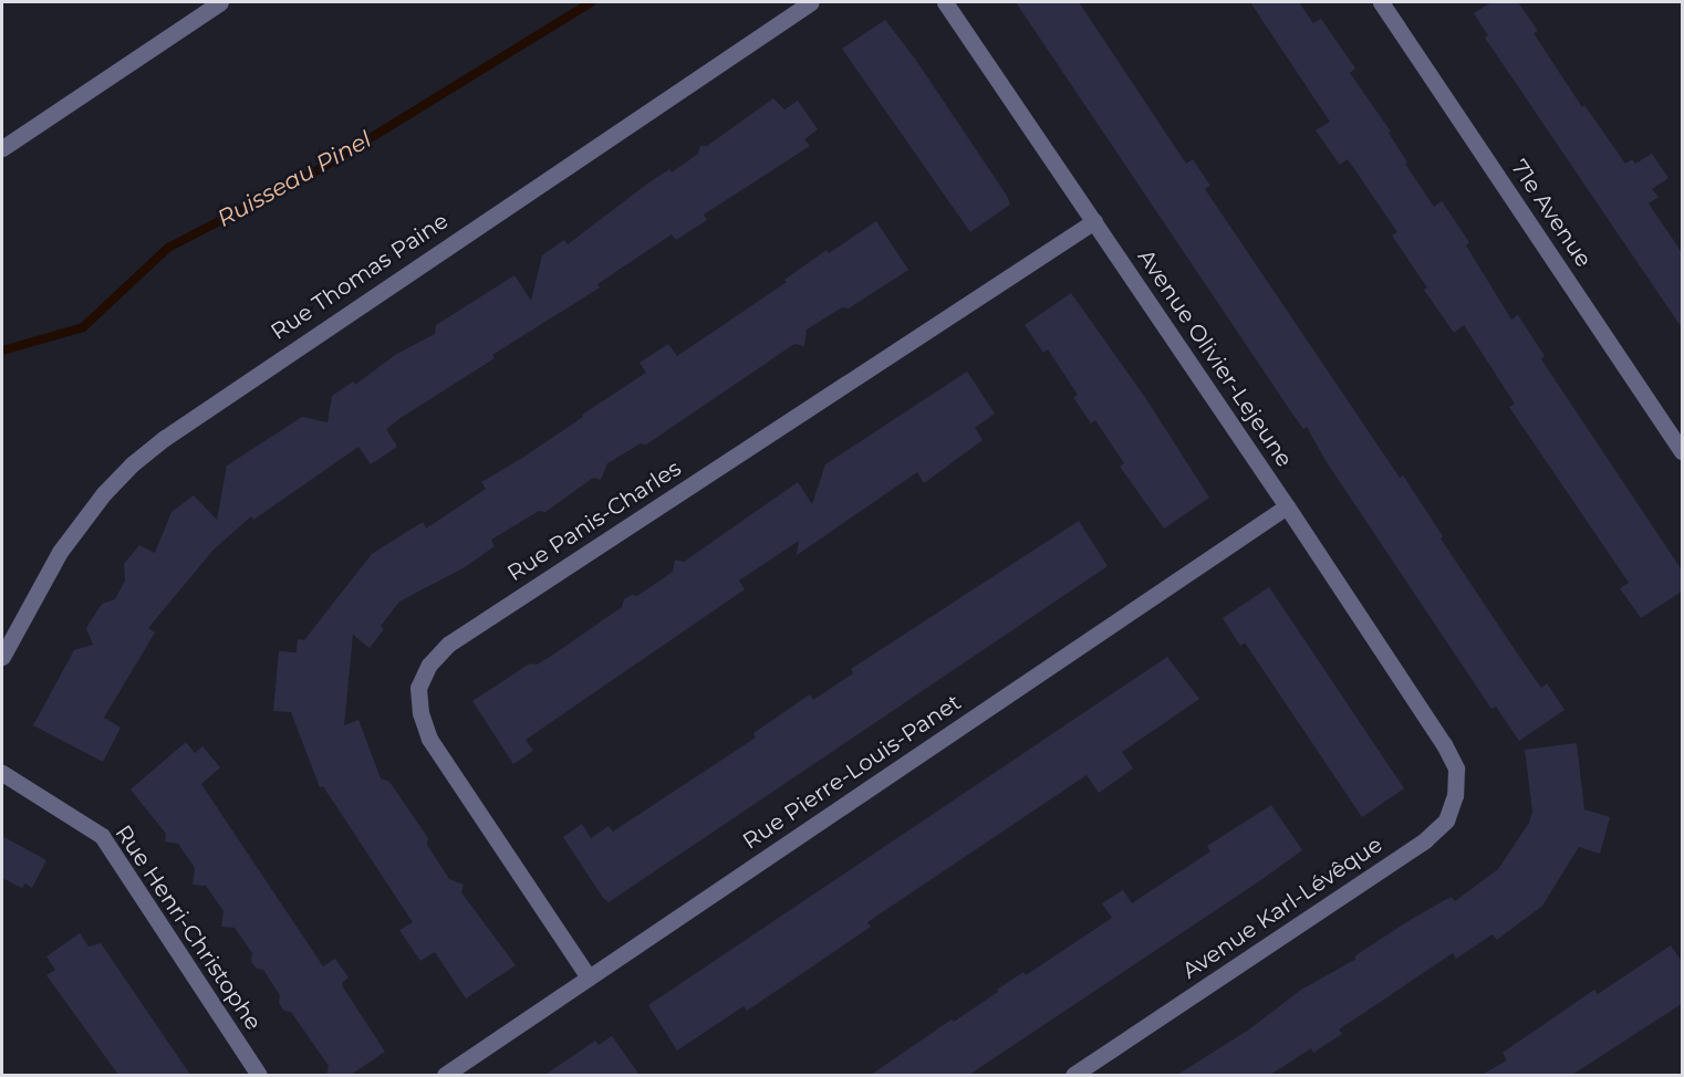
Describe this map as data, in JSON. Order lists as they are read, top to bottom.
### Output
{
  "streets": {
    "street": [
      "71e Avenue",
      "Rue Thomas Paine",
      "Avenue Olivier-Lejeune",
      "Rue Panis-Charles",
      "Rue Pierre-Louis-Panet",
      "Avenue Karl-Lévêque",
      "Rue Henri-Christophe"
    ]
  },
  "crossings": [
    ["Avenue Olivier-Lejeune", "Rue Panis-Charles"],
    ["Avenue Olivier-Lejeune", "Rue Pierre-Louis-Panet"],
    ["Avenue Olivier-Lejeune", "Avenue Karl-Lévêque"],
    ["Rue Panis-Charles", "Rue Pierre-Louis-Panet"]
  ],
  "water": ["Ruisseau Pinel"]
}
